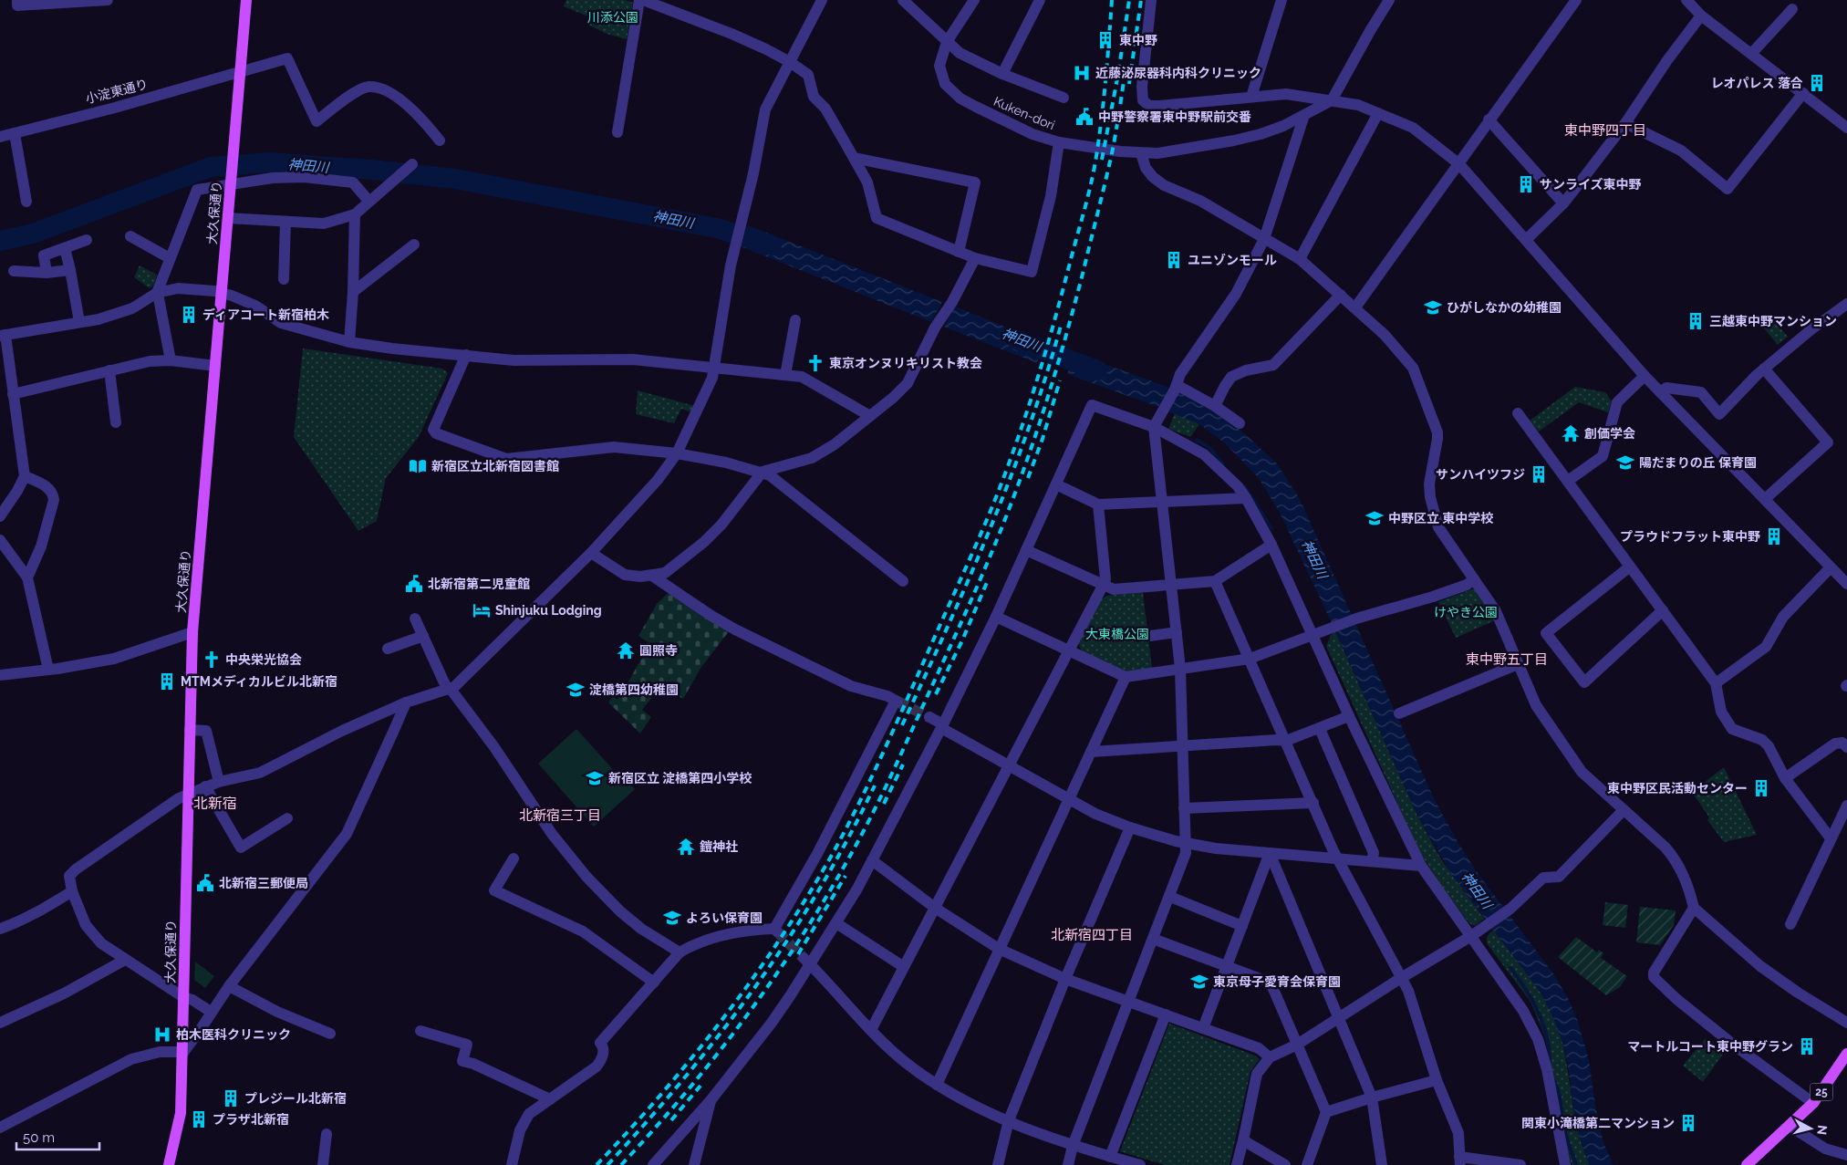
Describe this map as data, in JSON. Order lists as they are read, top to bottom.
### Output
{
  "streets": {
    "main road": ["大久保通り", "25"],
    "street": ["小淀東通り", "Kuken-dori"]
  },
  "crossings": [
    ["小淀東通り", "大久保通り"]
  ],
  "districts": [
    "東中野四丁目",
    "東中野五丁目",
    "北新宿",
    "北新宿三丁目",
    "北新宿四丁目"
  ],
  "water": ["神田川"],
  "parks": ["川添公園", "けやき公園", "大東橋公園"],
  "places": {
    "building": [
      "東中野",
      "レオパレス 落合",
      "サンライズ東中野",
      "ユニゾンモール",
      "ディアコート新宿柏木",
      "三越東中野マンション",
      "サンハイツフジ",
      "プラウドフラット東中野",
      "MTMメディカルビル北新宿",
      "東中野区民活動センター",
      "マートルコート東中野グラン",
      "プレジール北新宿",
      "プラザ北新宿",
      "関東小滝橋第二マンション"
    ],
    "hospital": ["近藤泌尿器科内科クリニック", "柏木医科クリニック"],
    "public building": ["中野警察署東中野駅前交番", "北新宿第二児童館", "北新宿三郵便局"],
    "school or university": [
      "ひがしなかの幼稚園",
      "陽だまりの丘 保育園",
      "中野区立 東中学校",
      "淀橋第四幼稚園",
      "新宿区立 淀橋第四小学校",
      "よろい保育園",
      "東京母子愛育会保育園"
    ],
    "church": ["東京オンヌリキリスト教会", "中央栄光協会"],
    "temple": ["創価学会", "圓照寺", "鎧神社"],
    "library": ["新宿区立北新宿図書館"],
    "hotel": ["Shinjuku Lodging"]
  },
  "scale_bar": "50 m",
  "north": "right"
}
